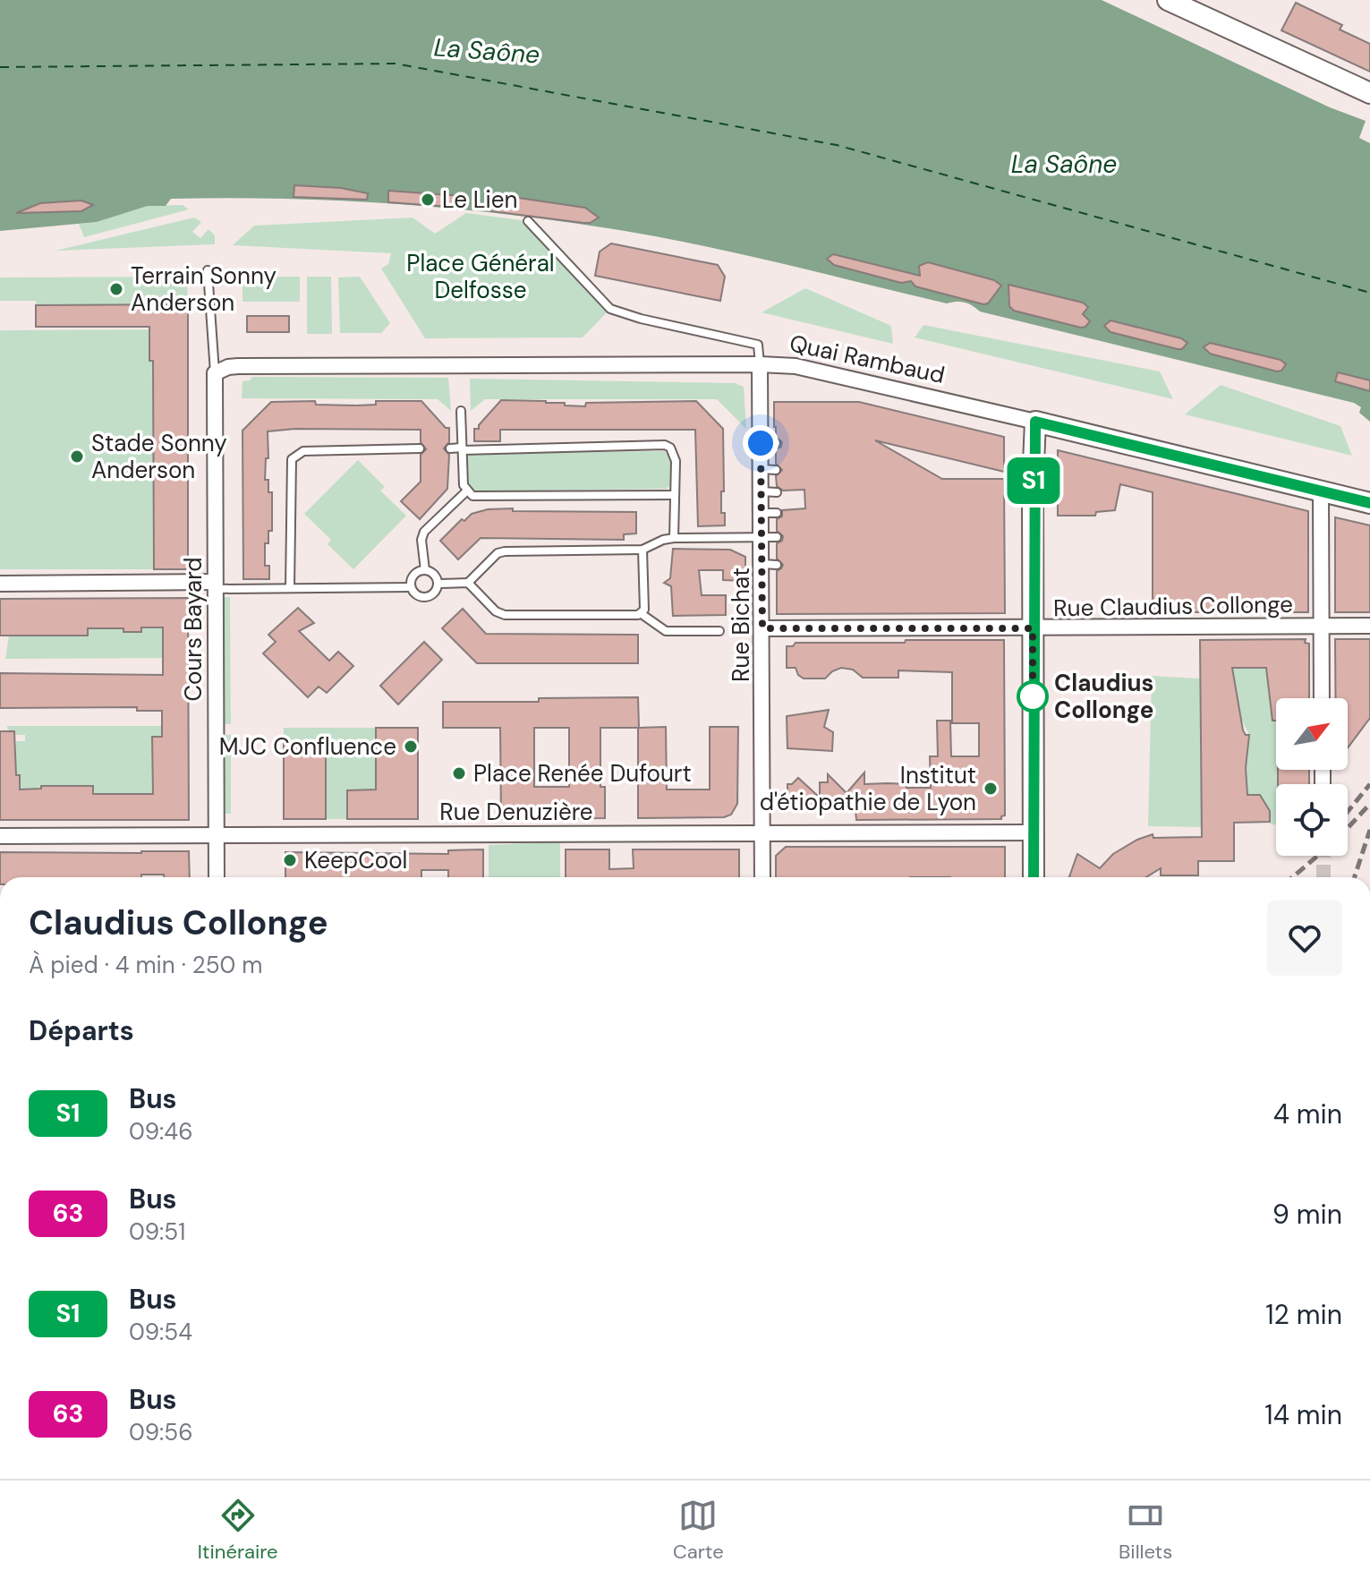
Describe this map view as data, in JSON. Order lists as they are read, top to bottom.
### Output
{
  "streets": {
    "street": [
      "Quai Rambaud",
      "Rue Claudius Collonge",
      "Rue Bichat",
      "Cours Bayard",
      "Rue Denuzière"
    ]
  },
  "crossings": [
    ["Quai Rambaud", "Rue Bichat"],
    ["Quai Rambaud", "Cours Bayard"],
    ["Rue Claudius Collonge", "Rue Bichat"],
    ["Rue Bichat", "Rue Denuzière"],
    ["Cours Bayard", "Rue Denuzière"]
  ],
  "water": ["La Saône"],
  "parks": ["Place Général Delfosse"],
  "places": [
    "Le Lien",
    "Terrain Sonny Anderson",
    "Stade Sonny Anderson",
    "Claudius Collonge",
    "MJC Confluence",
    "Place Renée Dufourt",
    "Institut d'étiopathie de Lyon",
    "KeepCool"
  ],
  "lines": ["bus line S1"],
  "north": "top right",
  "page": {
    "on_map": "S1",
    "heading": [
      ["Claudius Collonge", "À pied · 4 min · 250 m"],
      "Départs"
    ],
    "list": [
      {
        "mark": "S1",
        "name": "Bus",
        "note": "09:46",
        "value": "4 min"
      },
      {
        "mark": "63",
        "name": "Bus",
        "note": "09:51",
        "value": "9 min"
      },
      {
        "mark": "S1",
        "name": "Bus",
        "note": "09:54",
        "value": "12 min"
      },
      {
        "mark": "63",
        "name": "Bus",
        "note": "09:56",
        "value": "14 min"
      }
    ],
    "tabs": ["Itinéraire", "Carte", "Billets"]
  }
}
